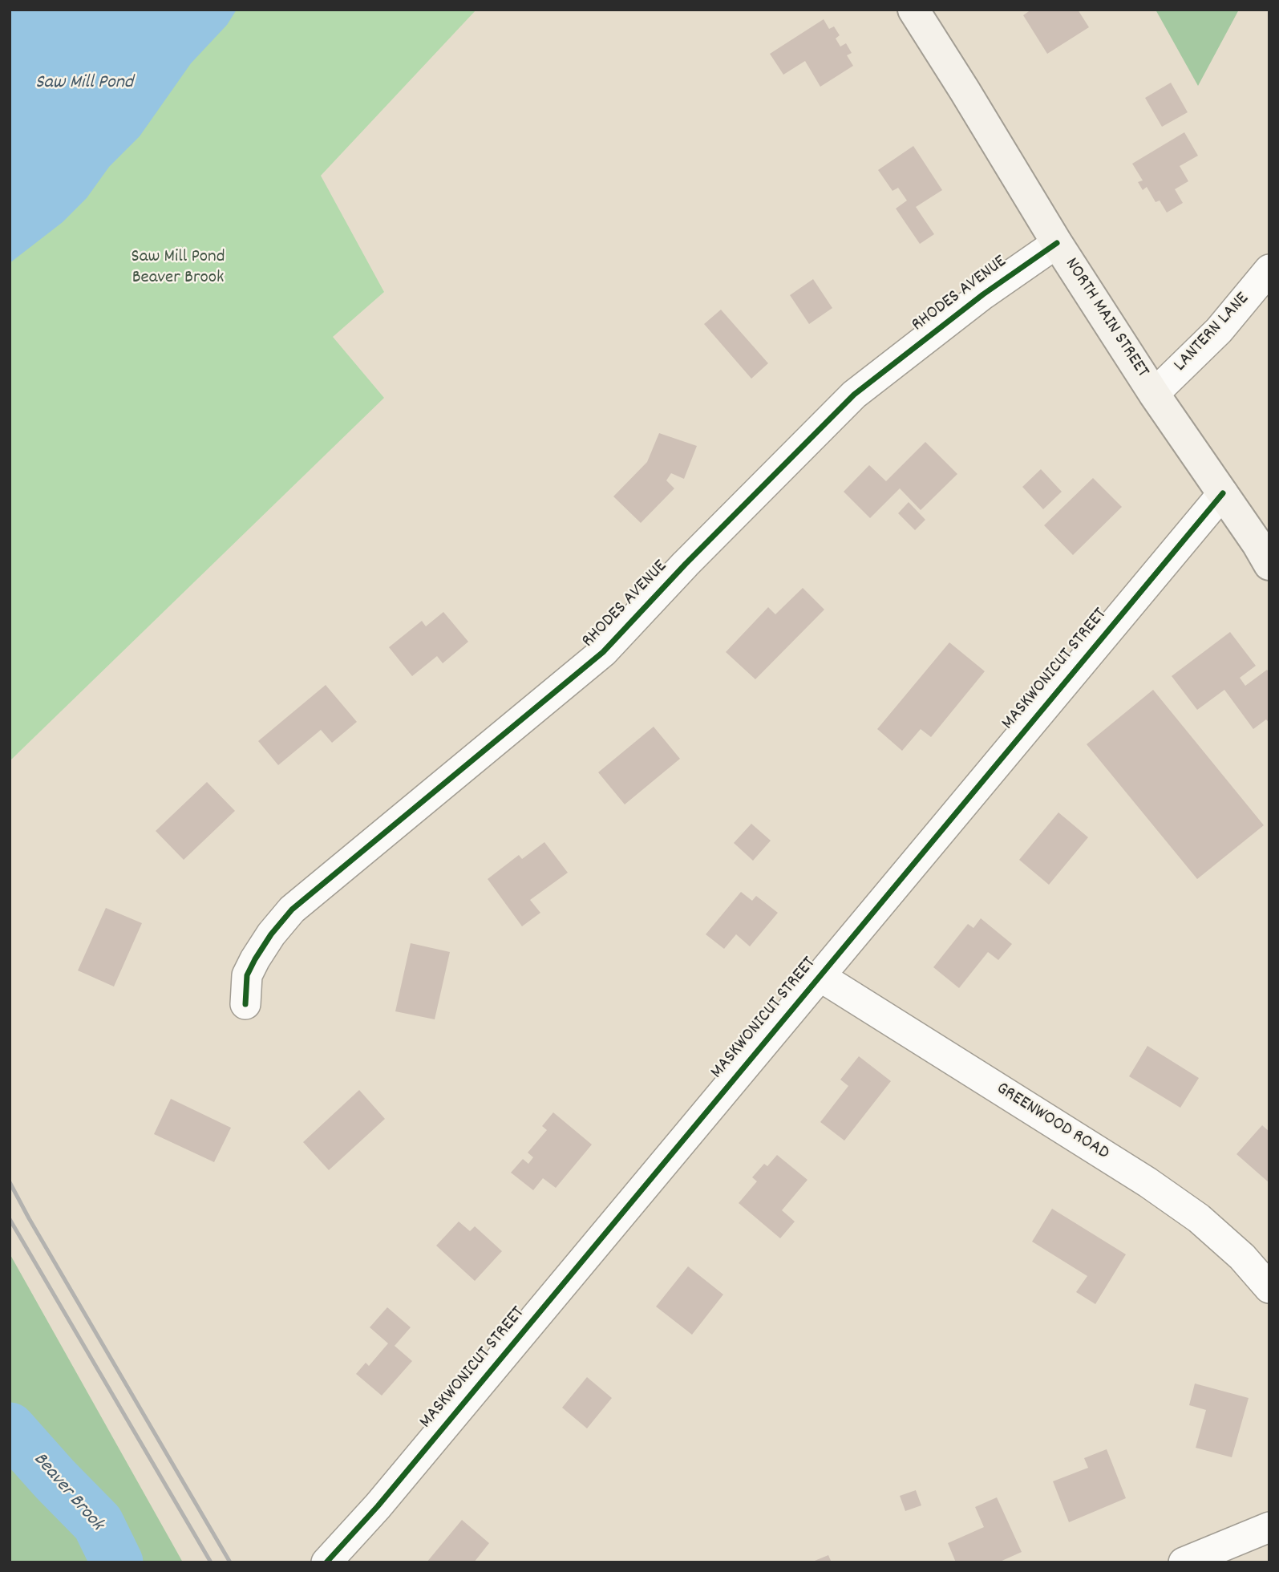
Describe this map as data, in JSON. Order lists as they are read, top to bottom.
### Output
{
  "streets": {
    "main road": ["NORTH MAIN STREET"],
    "street": [
      "RHODES AVENUE",
      "LANTERN LANE",
      "MASKWONICUT STREET",
      "GREENWOOD ROAD"
    ]
  },
  "crossings": [
    ["RHODES AVENUE", "NORTH MAIN STREET"],
    ["NORTH MAIN STREET", "LANTERN LANE"],
    ["NORTH MAIN STREET", "MASKWONICUT STREET"],
    ["MASKWONICUT STREET", "GREENWOOD ROAD"]
  ],
  "water": ["Saw Mill Pond", "Beaver Brook"],
  "parks": ["Saw Mill Pond Beaver Brook"]
}
